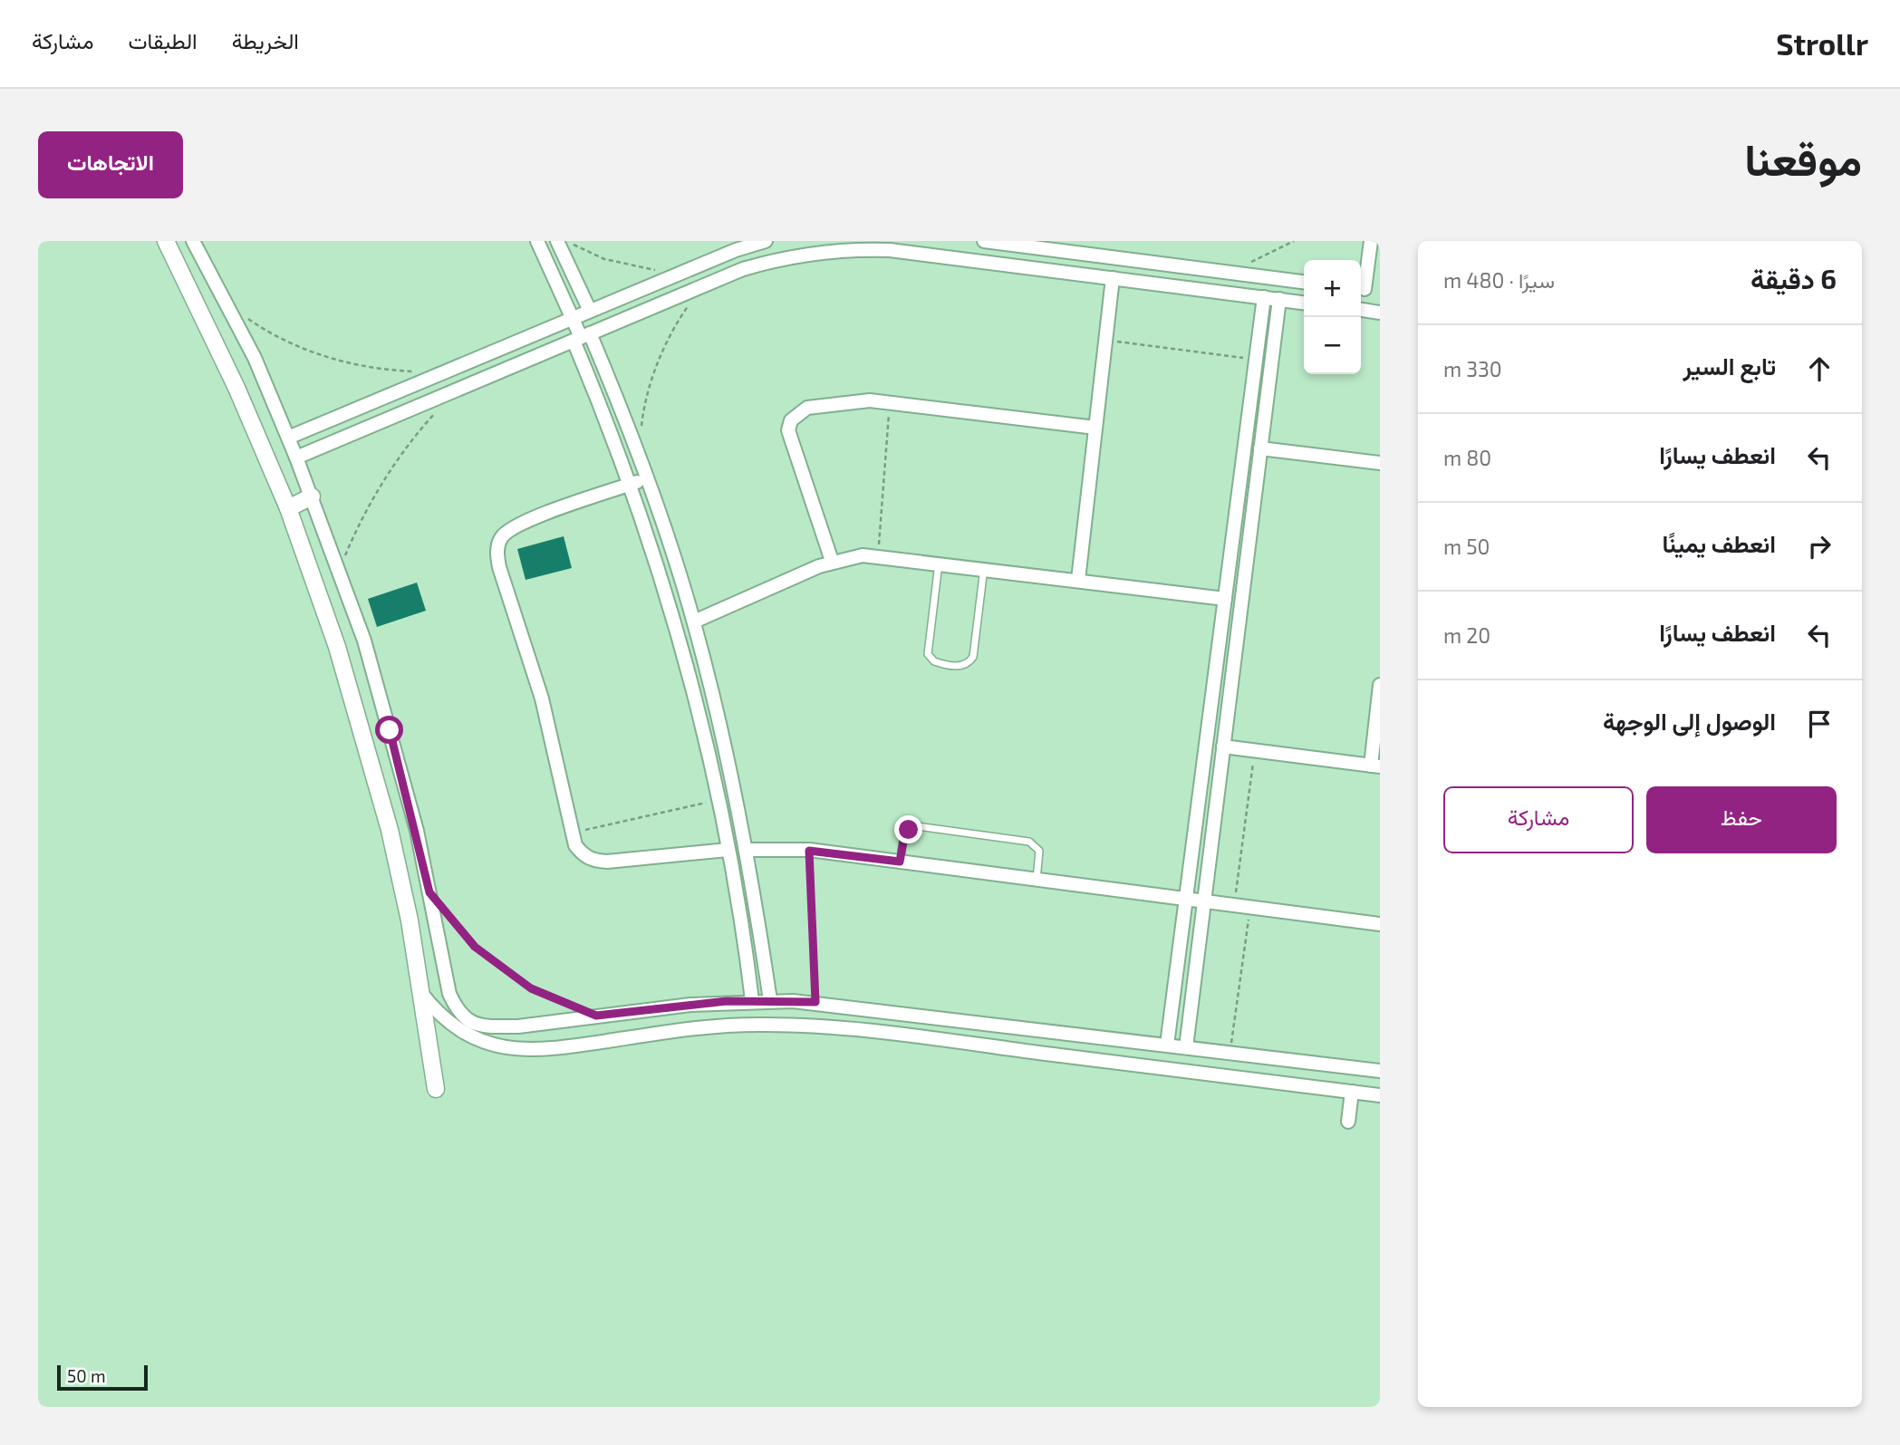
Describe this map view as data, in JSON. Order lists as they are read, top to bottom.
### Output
{
  "scale_bar": "50 m",
  "page": {
    "header": "Strollr",
    "nav": ["الخريطة", "الطبقات", "مشاركة"],
    "title": "موقعنا",
    "buttons": [
      "الاتجاهات",
      ["حفظ", "مشاركة"]
    ],
    "heading": ["6 دقيقة", "سيرًا · 480 m"],
    "map_buttons": ["+", "−"],
    "list": [
      ["تابع السير", "330 m"],
      ["انعطف يسارًا", "80 m"],
      ["انعطف يمينًا", "50 m"],
      ["انعطف يسارًا", "20 m"],
      "الوصول إلى الوجهة"
    ],
    "scale": "50 m"
  }
}
